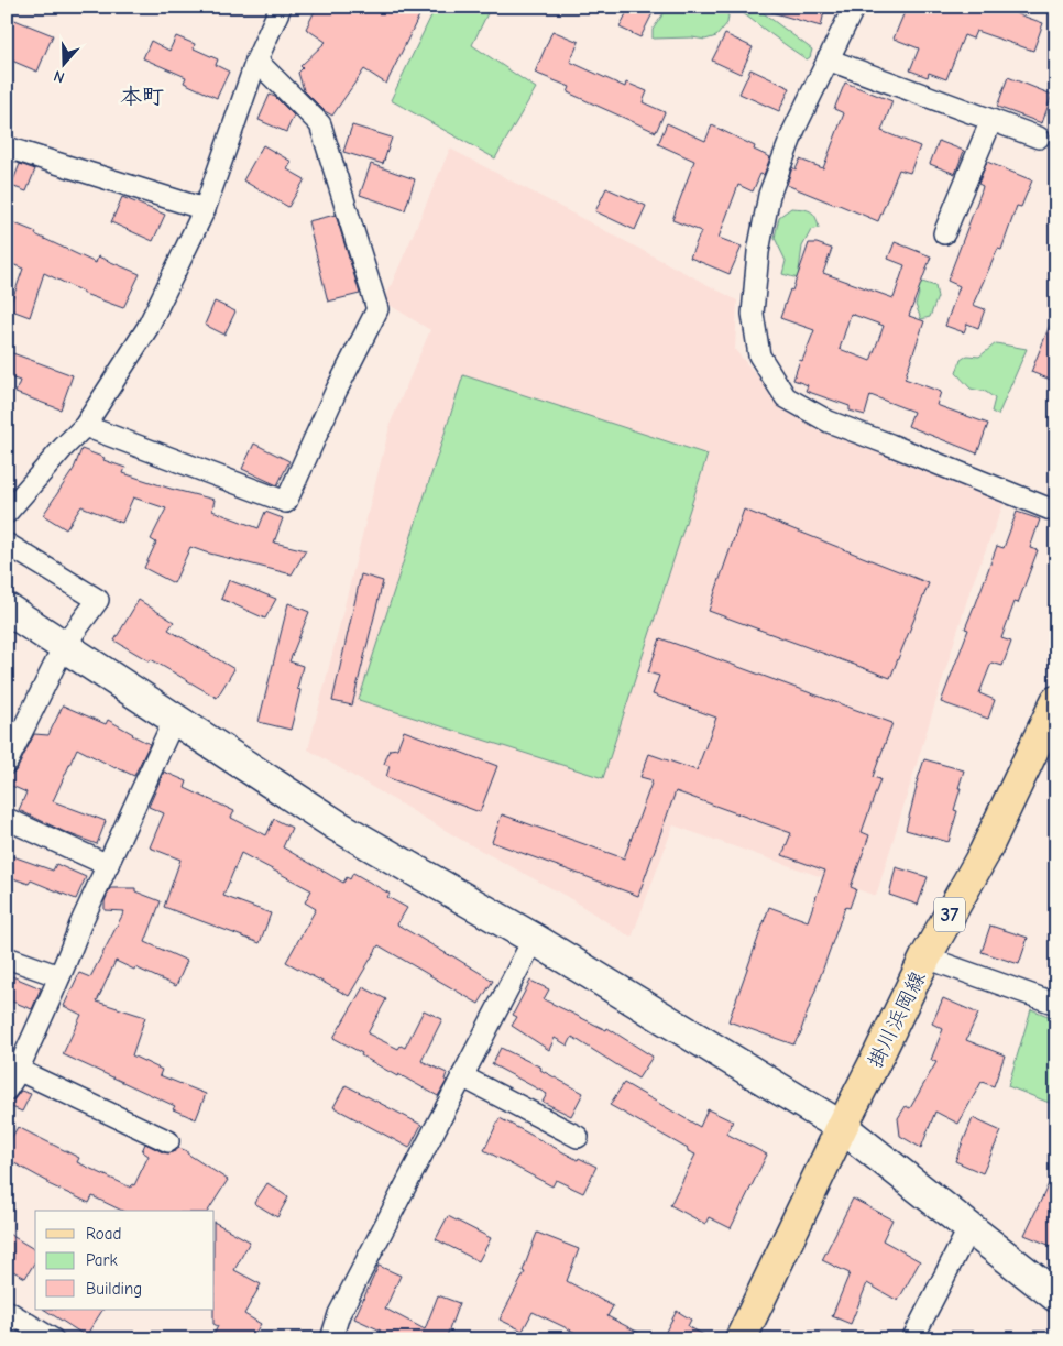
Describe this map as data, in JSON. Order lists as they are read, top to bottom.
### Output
{
  "streets": {
    "main road": ["37", "掛川浜岡線"]
  },
  "districts": ["本町"],
  "legend": ["Road", "Park", "Building"],
  "north": "bottom"
}
